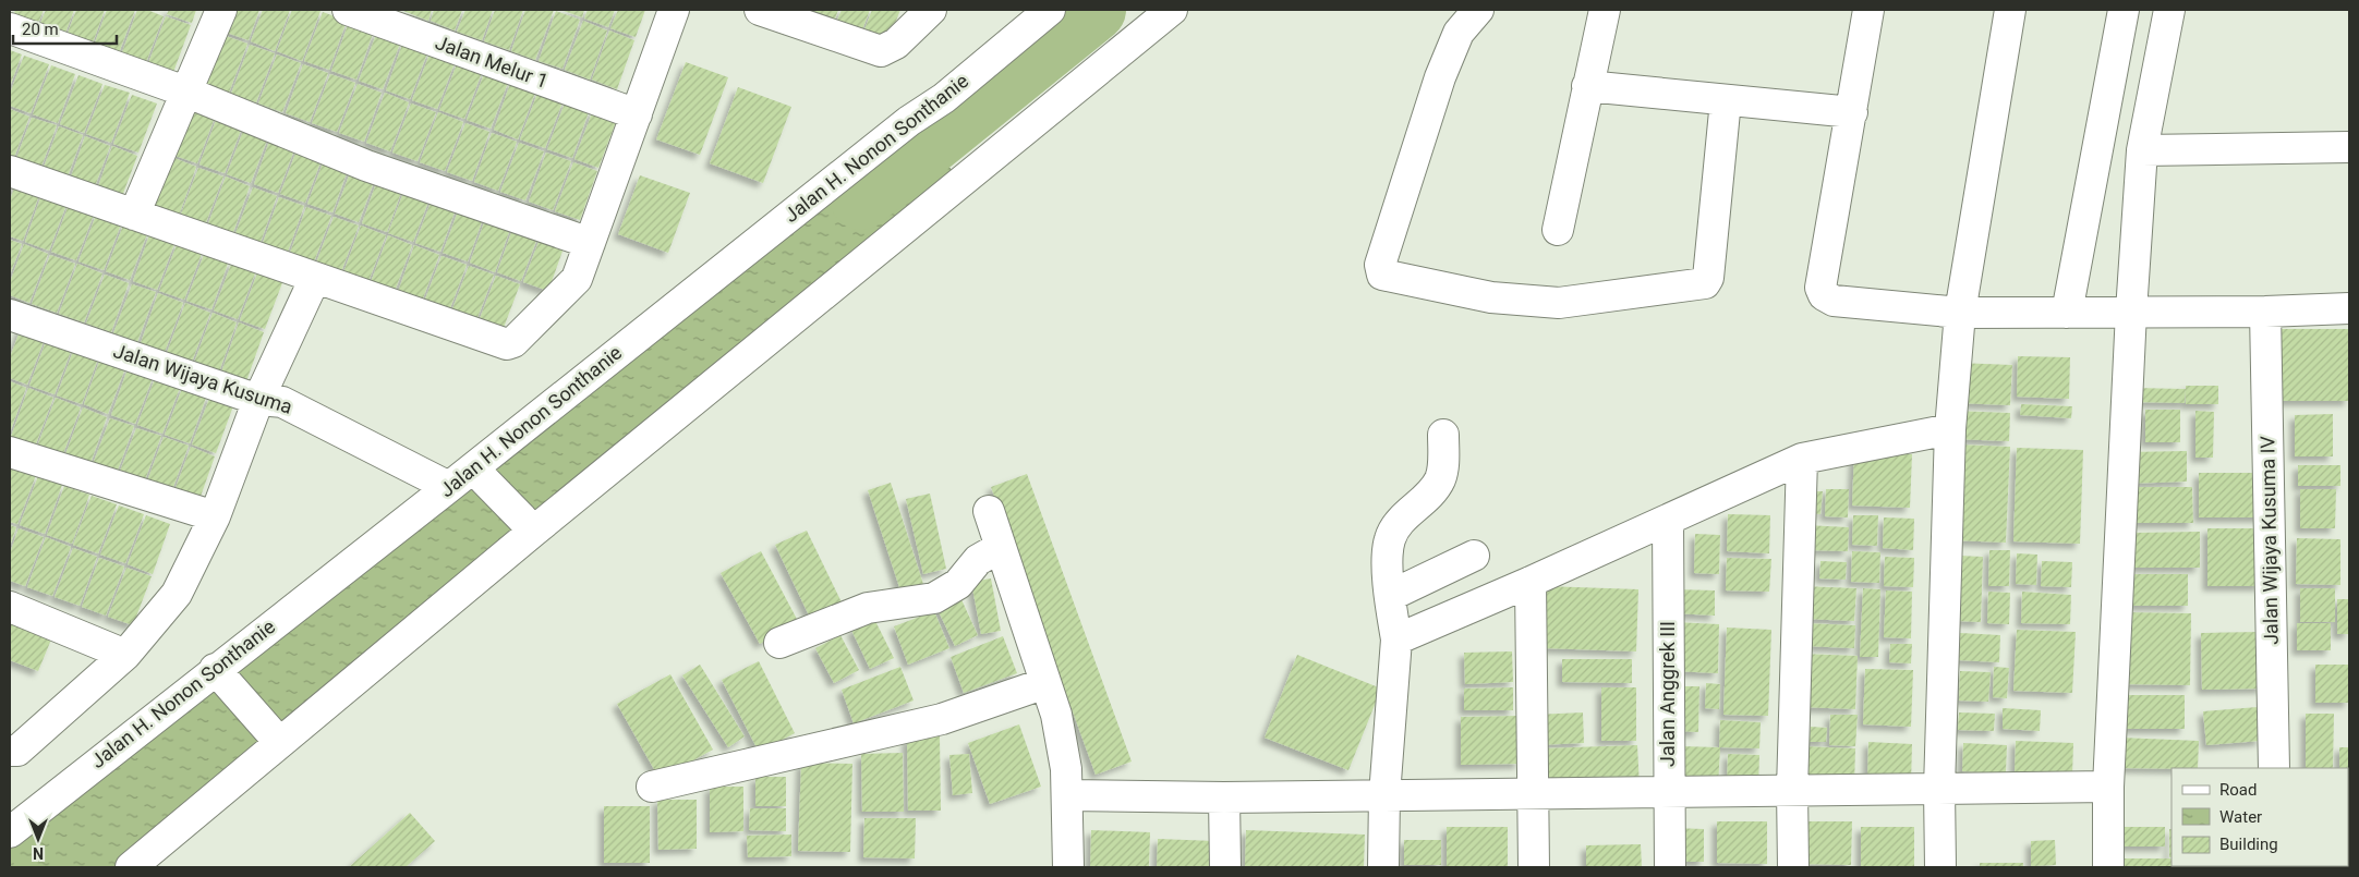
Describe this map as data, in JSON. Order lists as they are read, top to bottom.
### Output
{
  "streets": {
    "street": [
      "Jalan Melur 1",
      "Jalan H. Nonon Sonthanie",
      "Jalan Wijaya Kusuma",
      "Jalan Wijaya Kusuma IV",
      "Jalan Anggrek III"
    ]
  },
  "crossings": [
    ["Jalan H. Nonon Sonthanie", "Jalan Wijaya Kusuma"]
  ],
  "legend": ["Road", "Water", "Building"],
  "scale_bar": "20 m",
  "north": "bottom"
}
